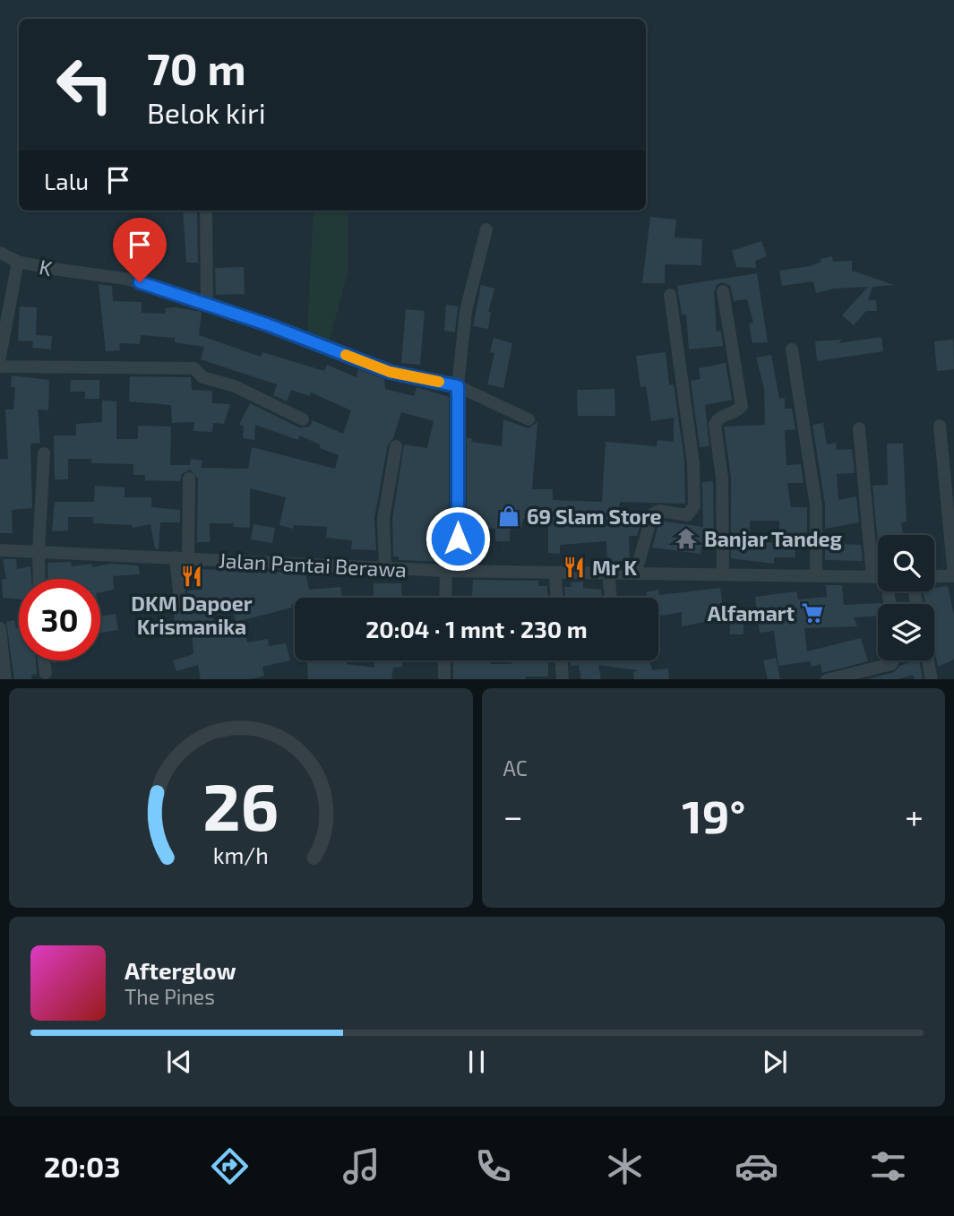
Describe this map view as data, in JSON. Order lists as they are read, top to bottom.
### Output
{
  "streets": {
    "street": ["K", "Jalan Pantai Berawa"]
  },
  "places": {
    "shop": ["69 Slam Store"],
    "temple": ["Banjar Tandeg"],
    "restaurant": ["Mr K", "DKM Dapoer Krismanika"],
    "supermarket": ["Alfamart"]
  },
  "page": {
    "turn": ["70 m", "Belok kiri"],
    "then": "Lalu",
    "limit": "30",
    "trip": "20:04 · 1 mnt · 230 m",
    "tile": "AC",
    "heat": ["−", "19°", "+"],
    "song": ["Afterglow", "The Pines"],
    "tabs": "20:03",
    "gauge": ["26", "km/h"]
  }
}
